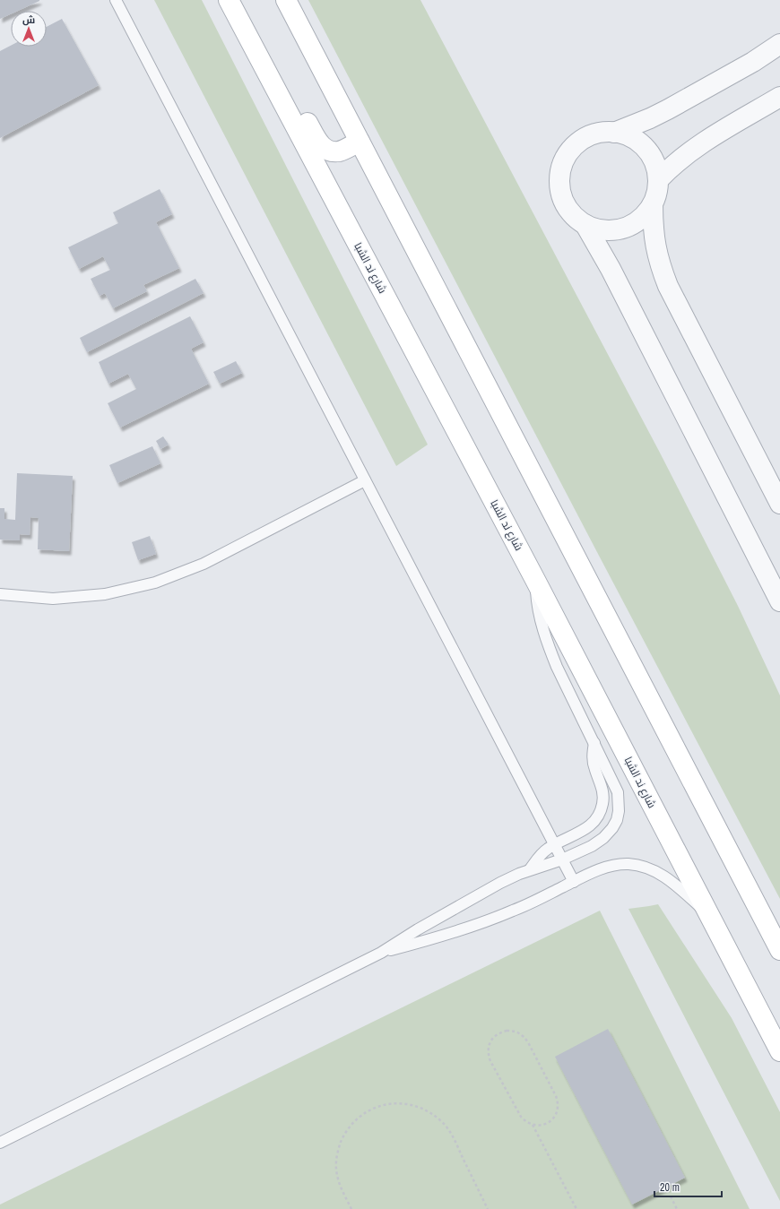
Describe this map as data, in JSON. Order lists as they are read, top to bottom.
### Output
{
  "streets": {
    "main road": ["شارع ند الشبا"]
  },
  "scale_bar": "20 m",
  "north": "top"
}
